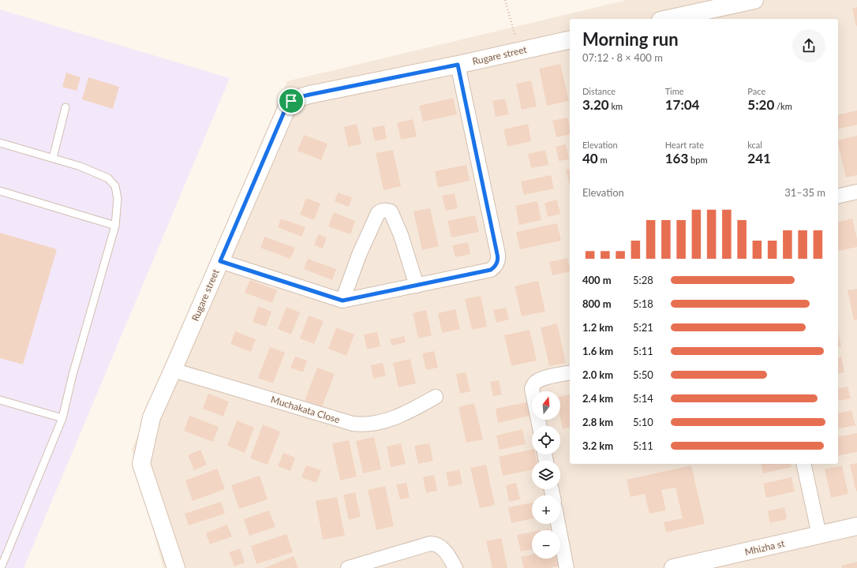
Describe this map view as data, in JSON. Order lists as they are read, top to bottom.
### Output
{
  "streets": {
    "street": ["Rugare street", "Muchakata Close", "Mhizha st"]
  },
  "crossings": [
    ["Rugare street", "Muchakata Close"]
  ],
  "north": "top",
  "page": {
    "heading": ["Morning run", "07:12 · 8 × 400 m"],
    "stats": [
      ["Distance", "3.20 km"],
      ["Time", "17:04"],
      ["Pace", "5:20 /km"],
      ["Elevation", "40 m"],
      ["Heart rate", "163 bpm"],
      ["kcal", "241"]
    ],
    "chart": ["Elevation", "31–35 m"],
    "list": [
      {
        "name": "400 m",
        "note": "5:28"
      },
      {
        "name": "800 m",
        "note": "5:18"
      },
      {
        "name": "1.2 km",
        "note": "5:21"
      },
      {
        "name": "1.6 km",
        "note": "5:11"
      },
      {
        "name": "2.0 km",
        "note": "5:50"
      },
      {
        "name": "2.4 km",
        "note": "5:14"
      },
      {
        "name": "2.8 km",
        "note": "5:10"
      },
      {
        "name": "3.2 km",
        "note": "5:11"
      }
    ],
    "map_buttons": ["+", "−"]
  }
}
